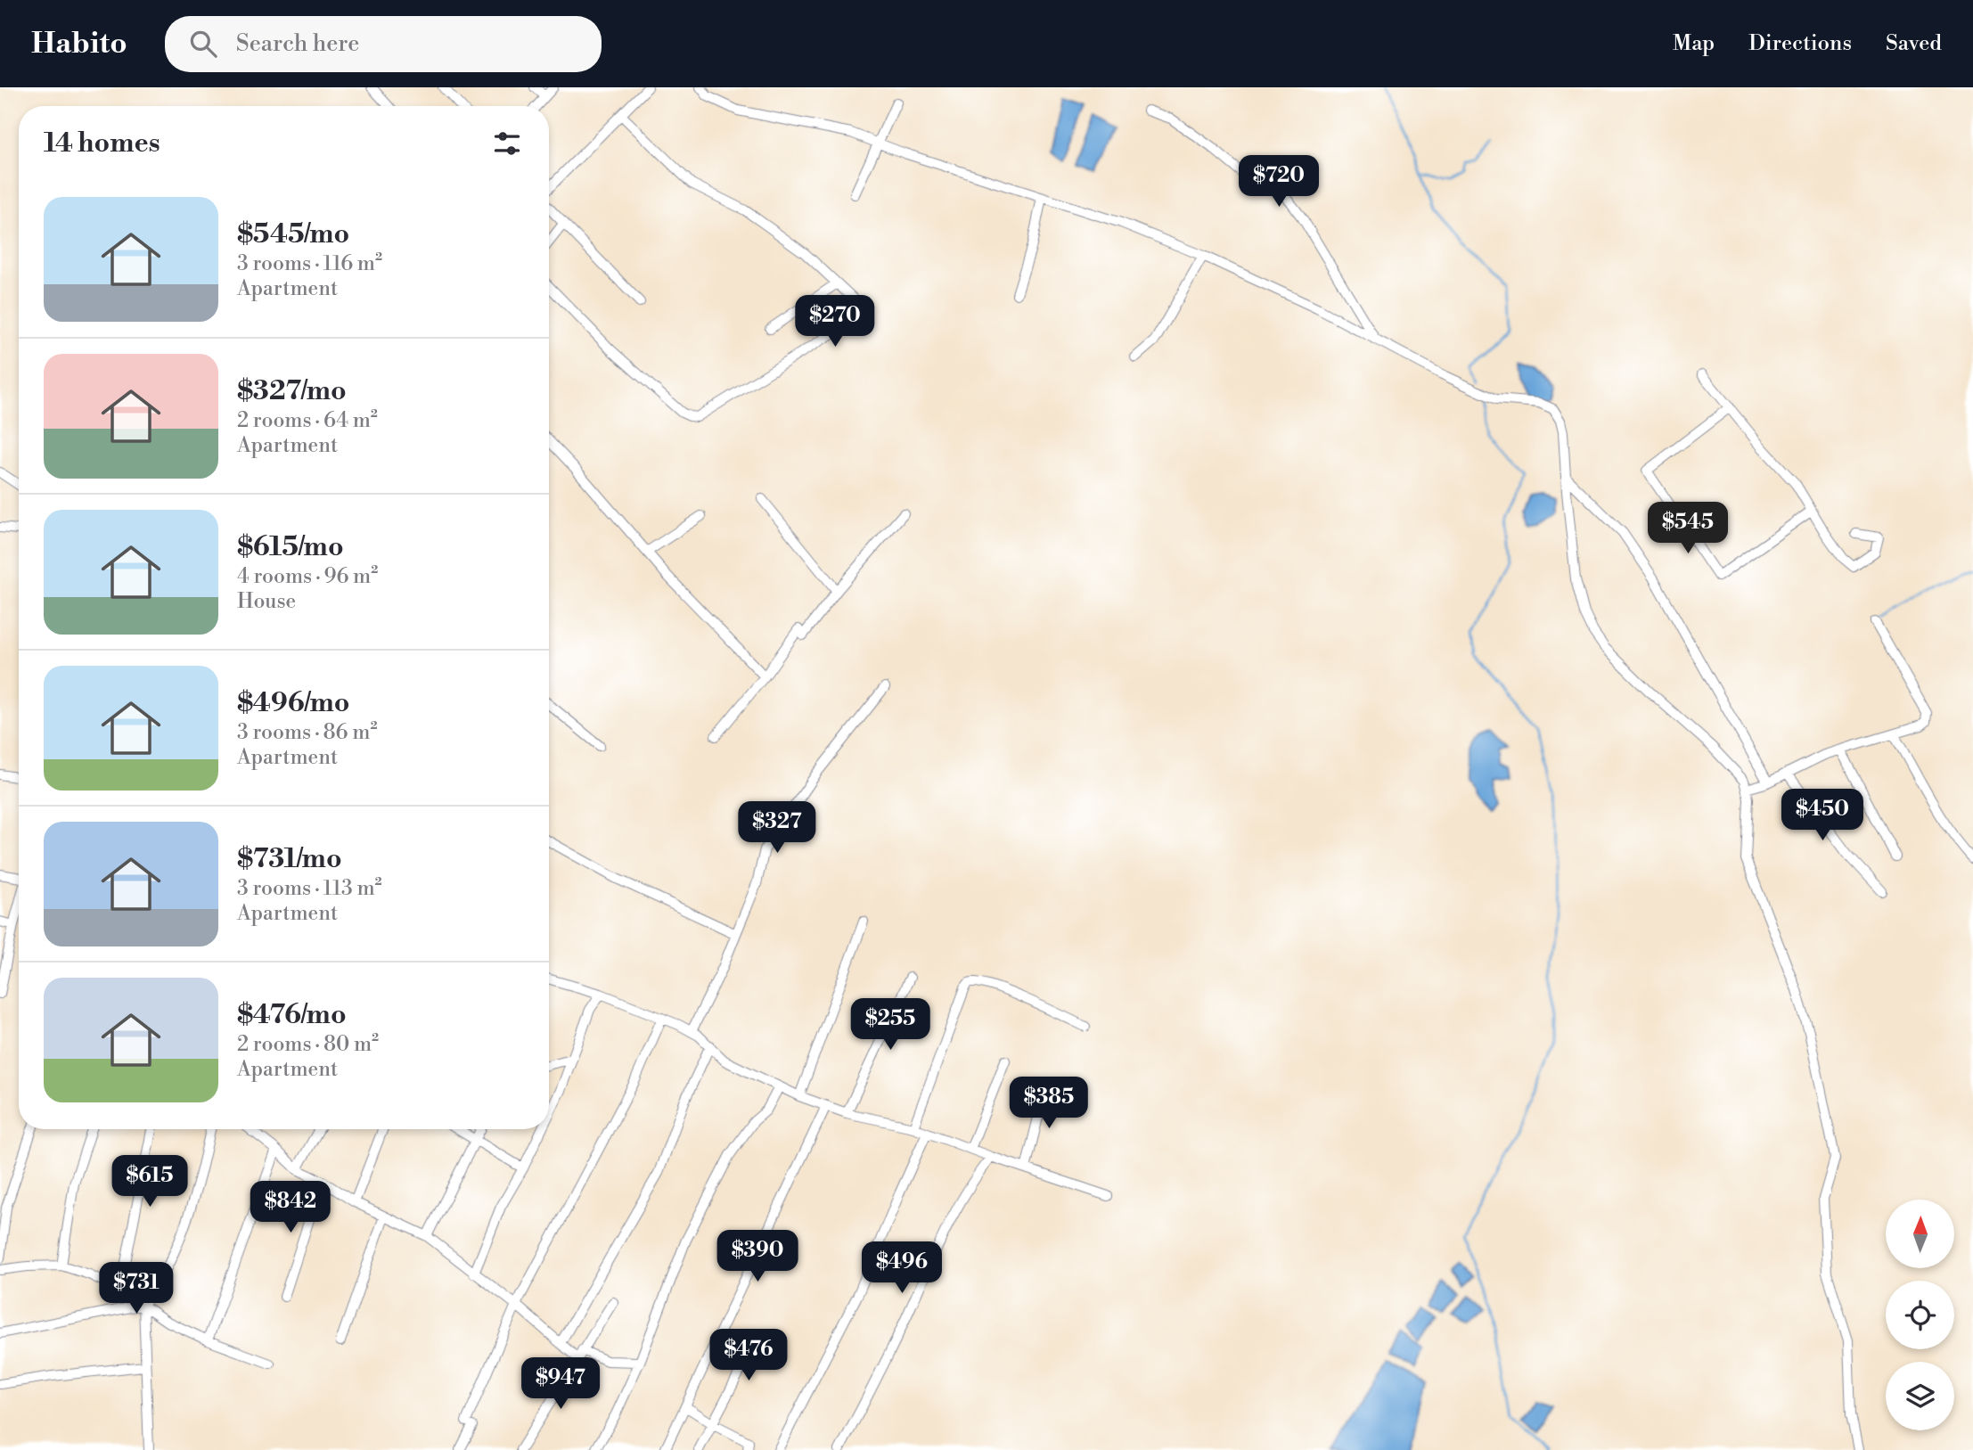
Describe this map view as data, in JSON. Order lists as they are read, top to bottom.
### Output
{
  "north": "top",
  "page": {
    "header": "Habito",
    "search": "Search here",
    "nav": ["Map", "Directions", "Saved"],
    "heading": "14 homes",
    "price": [
      "$720",
      "$270",
      "$545",
      "$450",
      "$327",
      "$255",
      "$385",
      "$615",
      "$842",
      "$390",
      "$496",
      "$731",
      "$476",
      "$947"
    ],
    "list": [
      {
        "name": "$545/mo",
        "note": "3 rooms · 116 m² · Apartment"
      },
      {
        "name": "$327/mo",
        "note": "2 rooms · 64 m² · Apartment"
      },
      {
        "name": "$615/mo",
        "note": "4 rooms · 96 m² · House"
      },
      {
        "name": "$496/mo",
        "note": "3 rooms · 86 m² · Apartment"
      },
      {
        "name": "$731/mo",
        "note": "3 rooms · 113 m² · Apartment"
      },
      {
        "name": "$476/mo",
        "note": "2 rooms · 80 m² · Apartment"
      }
    ]
  }
}
